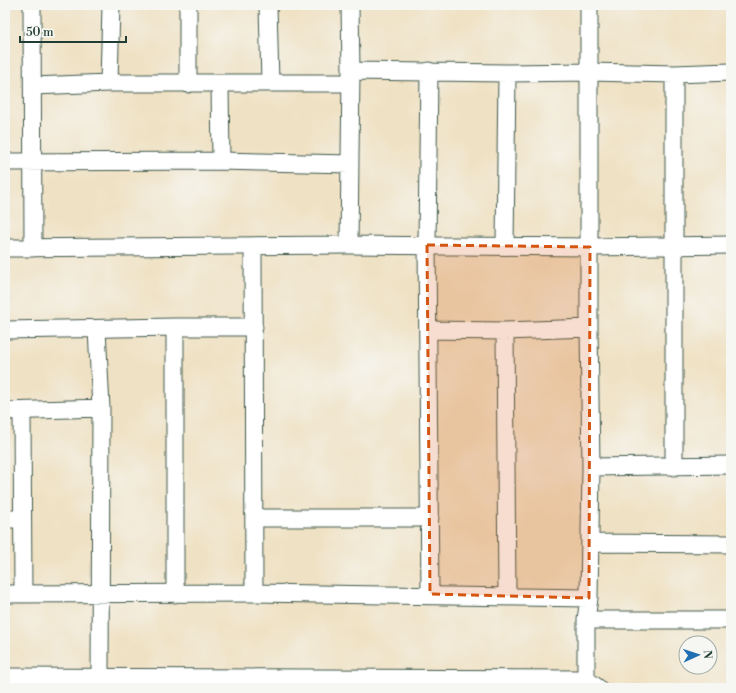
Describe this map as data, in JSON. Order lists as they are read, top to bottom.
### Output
{
  "scale_bar": "50 m",
  "north": "right"
}
